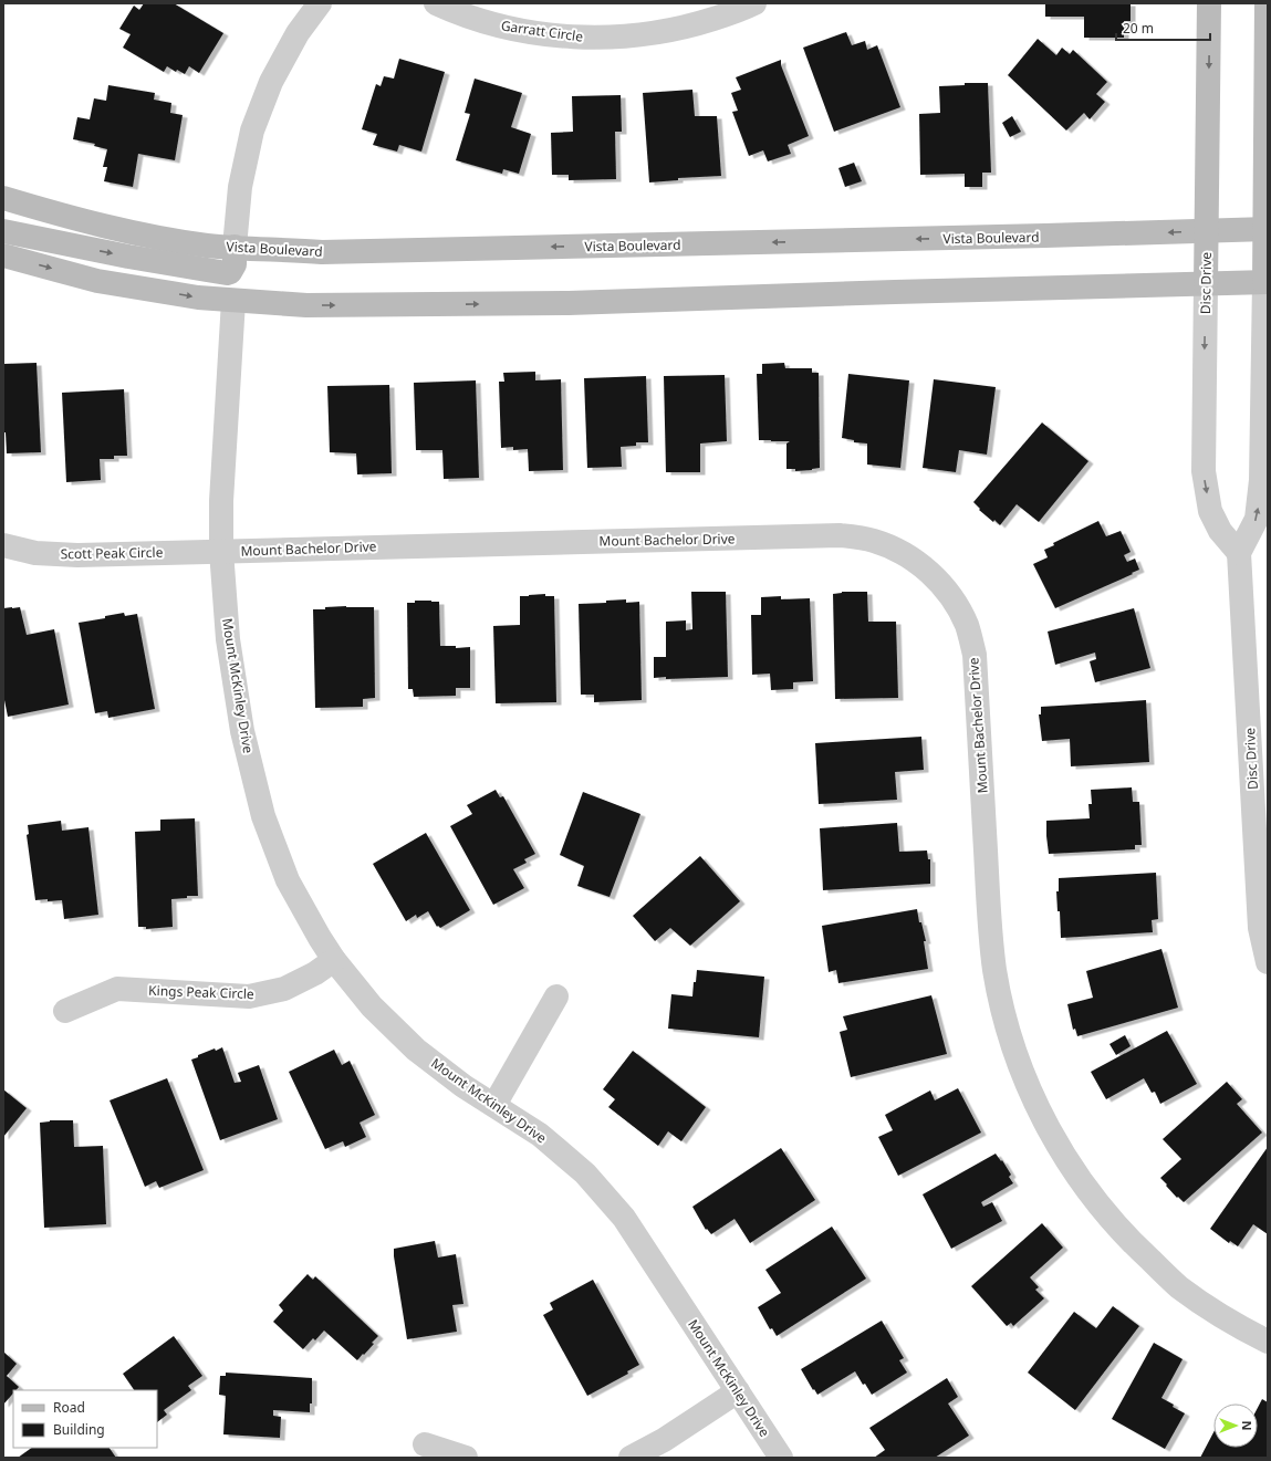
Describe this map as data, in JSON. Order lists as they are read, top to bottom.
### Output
{
  "streets": {
    "main road": ["Vista Boulevard", "Disc Drive"],
    "street": [
      "Garratt Circle",
      "Mount Bachelor Drive",
      "Scott Peak Circle",
      "Mount McKinley Drive",
      "Kings Peak Circle"
    ]
  },
  "crossings": [
    ["Vista Boulevard", "Disc Drive"],
    ["Mount Bachelor Drive", "Scott Peak Circle"],
    ["Mount Bachelor Drive", "Mount McKinley Drive"],
    ["Scott Peak Circle", "Mount McKinley Drive"],
    ["Mount McKinley Drive", "Kings Peak Circle"]
  ],
  "legend": ["Road", "Building"],
  "scale_bar": "20 m",
  "north": "right"
}
